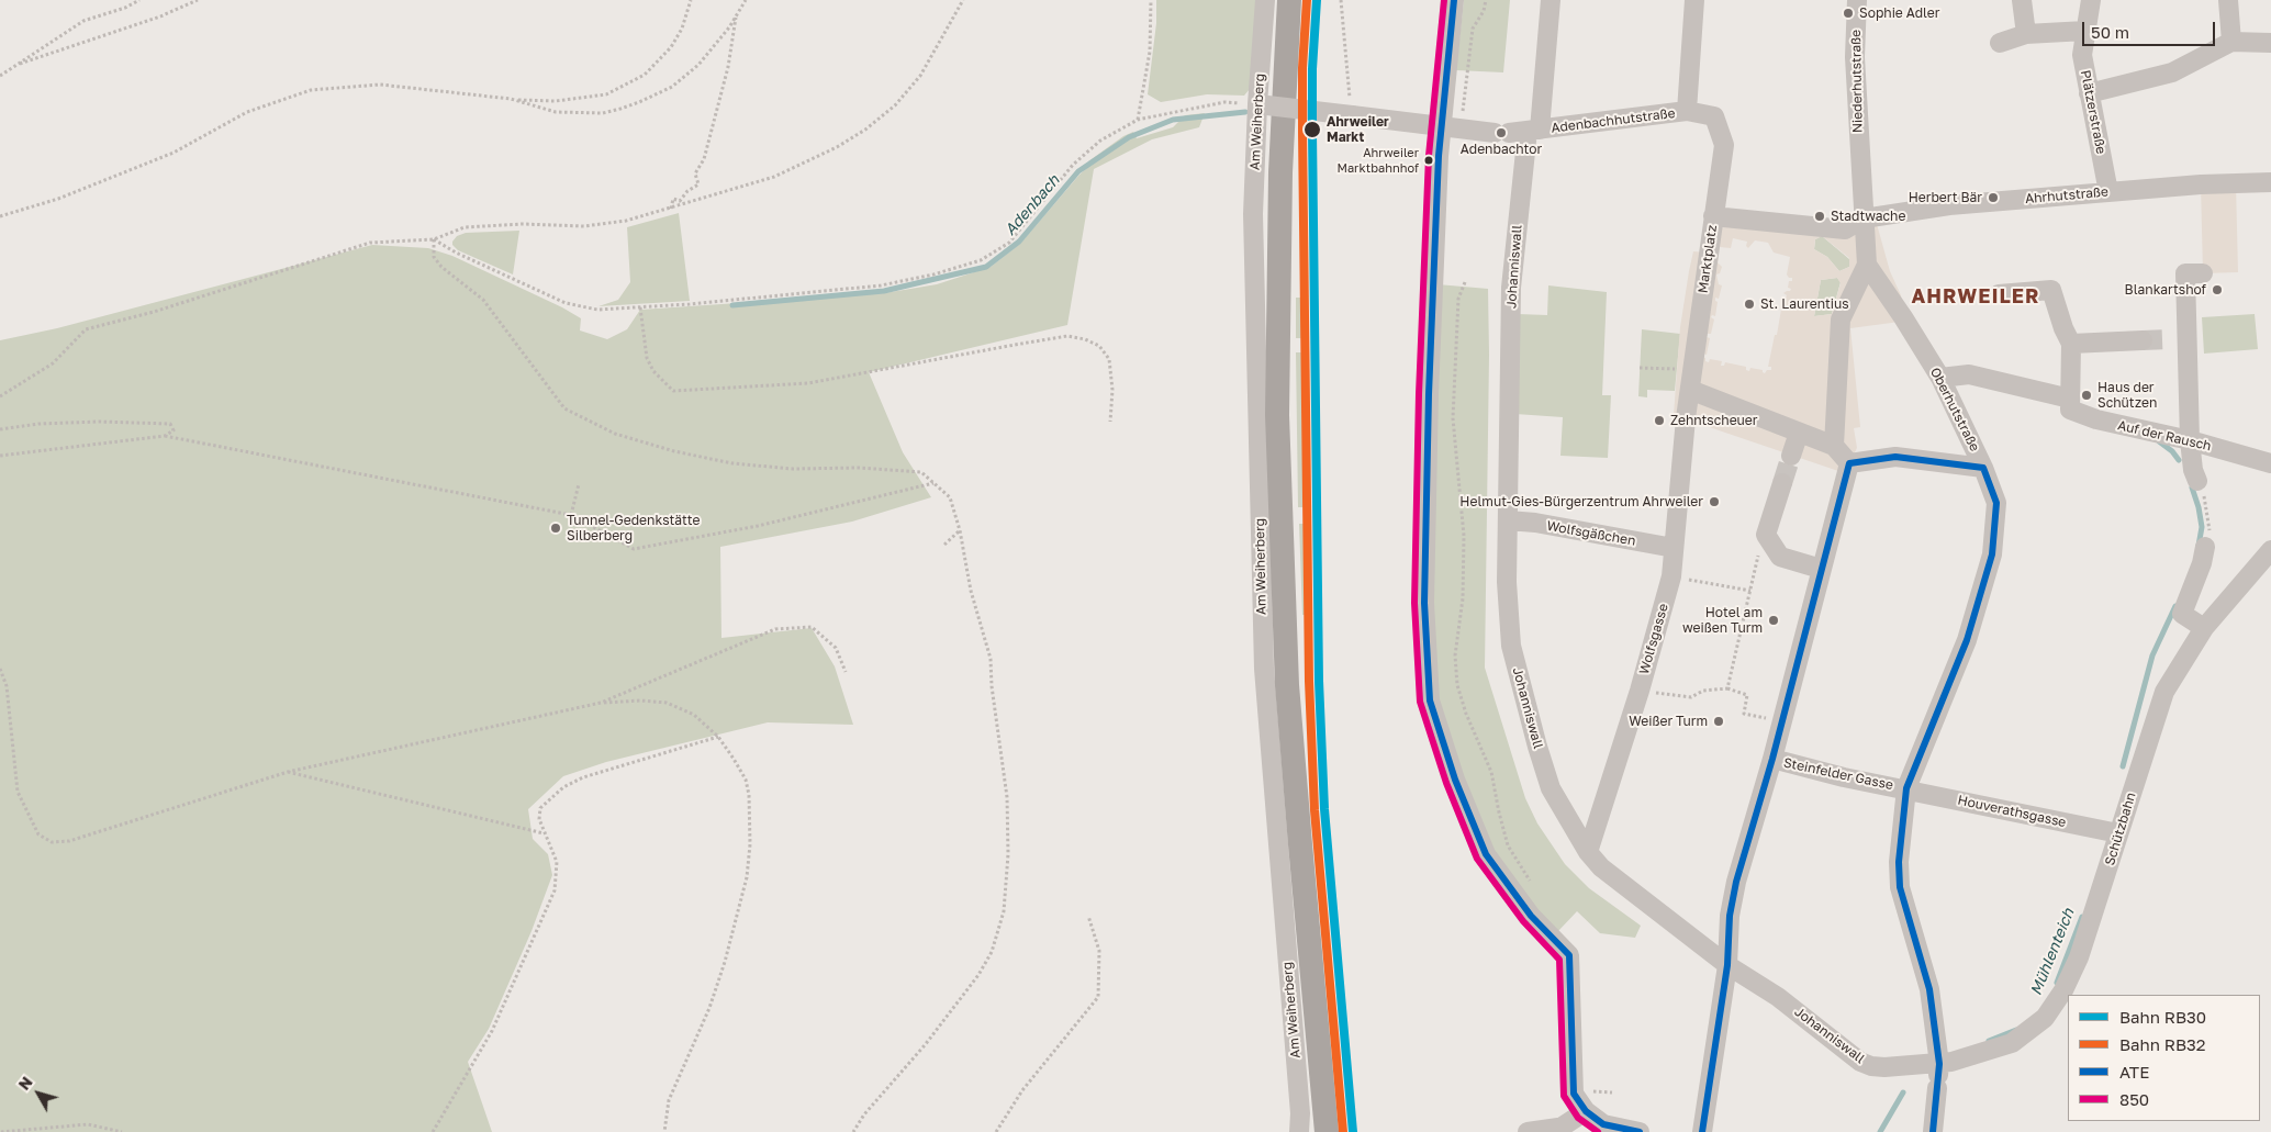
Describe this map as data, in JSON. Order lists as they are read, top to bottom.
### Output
{
  "streets": {
    "street": [
      "Niederhutstraße",
      "Plätzerstraße",
      "Adenbachhutstraße",
      "Am Weiherberg",
      "Ahrhutstraße",
      "Marktplatz",
      "Johanniswall",
      "Oberhutstraße",
      "Auf der Rausch",
      "Wolfsgäßchen",
      "Wolfsgasse",
      "Steinfelder Gasse",
      "Houverathsgasse",
      "Schützbahn"
    ]
  },
  "crossings": [
    ["Niederhutstraße", "Ahrhutstraße"],
    ["Niederhutstraße", "Marktplatz"],
    ["Plätzerstraße", "Ahrhutstraße"],
    ["Adenbachhutstraße", "Am Weiherberg"],
    ["Adenbachhutstraße", "Marktplatz"],
    ["Adenbachhutstraße", "Johanniswall"],
    ["Ahrhutstraße", "Marktplatz"],
    ["Marktplatz", "Wolfsgasse"],
    ["Johanniswall", "Oberhutstraße"],
    ["Johanniswall", "Wolfsgäßchen"],
    ["Johanniswall", "Wolfsgasse"],
    ["Johanniswall", "Schützbahn"],
    ["Oberhutstraße", "Steinfelder Gasse"],
    ["Oberhutstraße", "Houverathsgasse"],
    ["Oberhutstraße", "Schützbahn"],
    ["Wolfsgäßchen", "Wolfsgasse"],
    ["Steinfelder Gasse", "Houverathsgasse"],
    ["Houverathsgasse", "Schützbahn"]
  ],
  "districts": ["AHRWEILER"],
  "water": ["Adenbach", "Mühlenteich"],
  "places": [
    "Sophie Adler",
    "Ahrweiler Markt",
    "Adenbachtor",
    "Ahrweiler Marktbahnhof",
    "Herbert Bär",
    "Stadtwache",
    "Blankartshof",
    "St. Laurentius",
    "Haus der Schützen",
    "Zehntscheuer",
    "Helmut-Gies-Bürgerzentrum Ahrweiler",
    "Tunnel-Gedenkstätte Silberberg",
    "Hotel am weißen Turm",
    "Weißer Turm"
  ],
  "lines": [
    "rail line RB30",
    "rail line RB32",
    "transit line ATE",
    "transit line 850"
  ],
  "legend": [
    "Bahn RB30",
    "Bahn RB32",
    "ATE",
    "850"
  ],
  "scale_bar": "50 m",
  "north": "top left"
}
